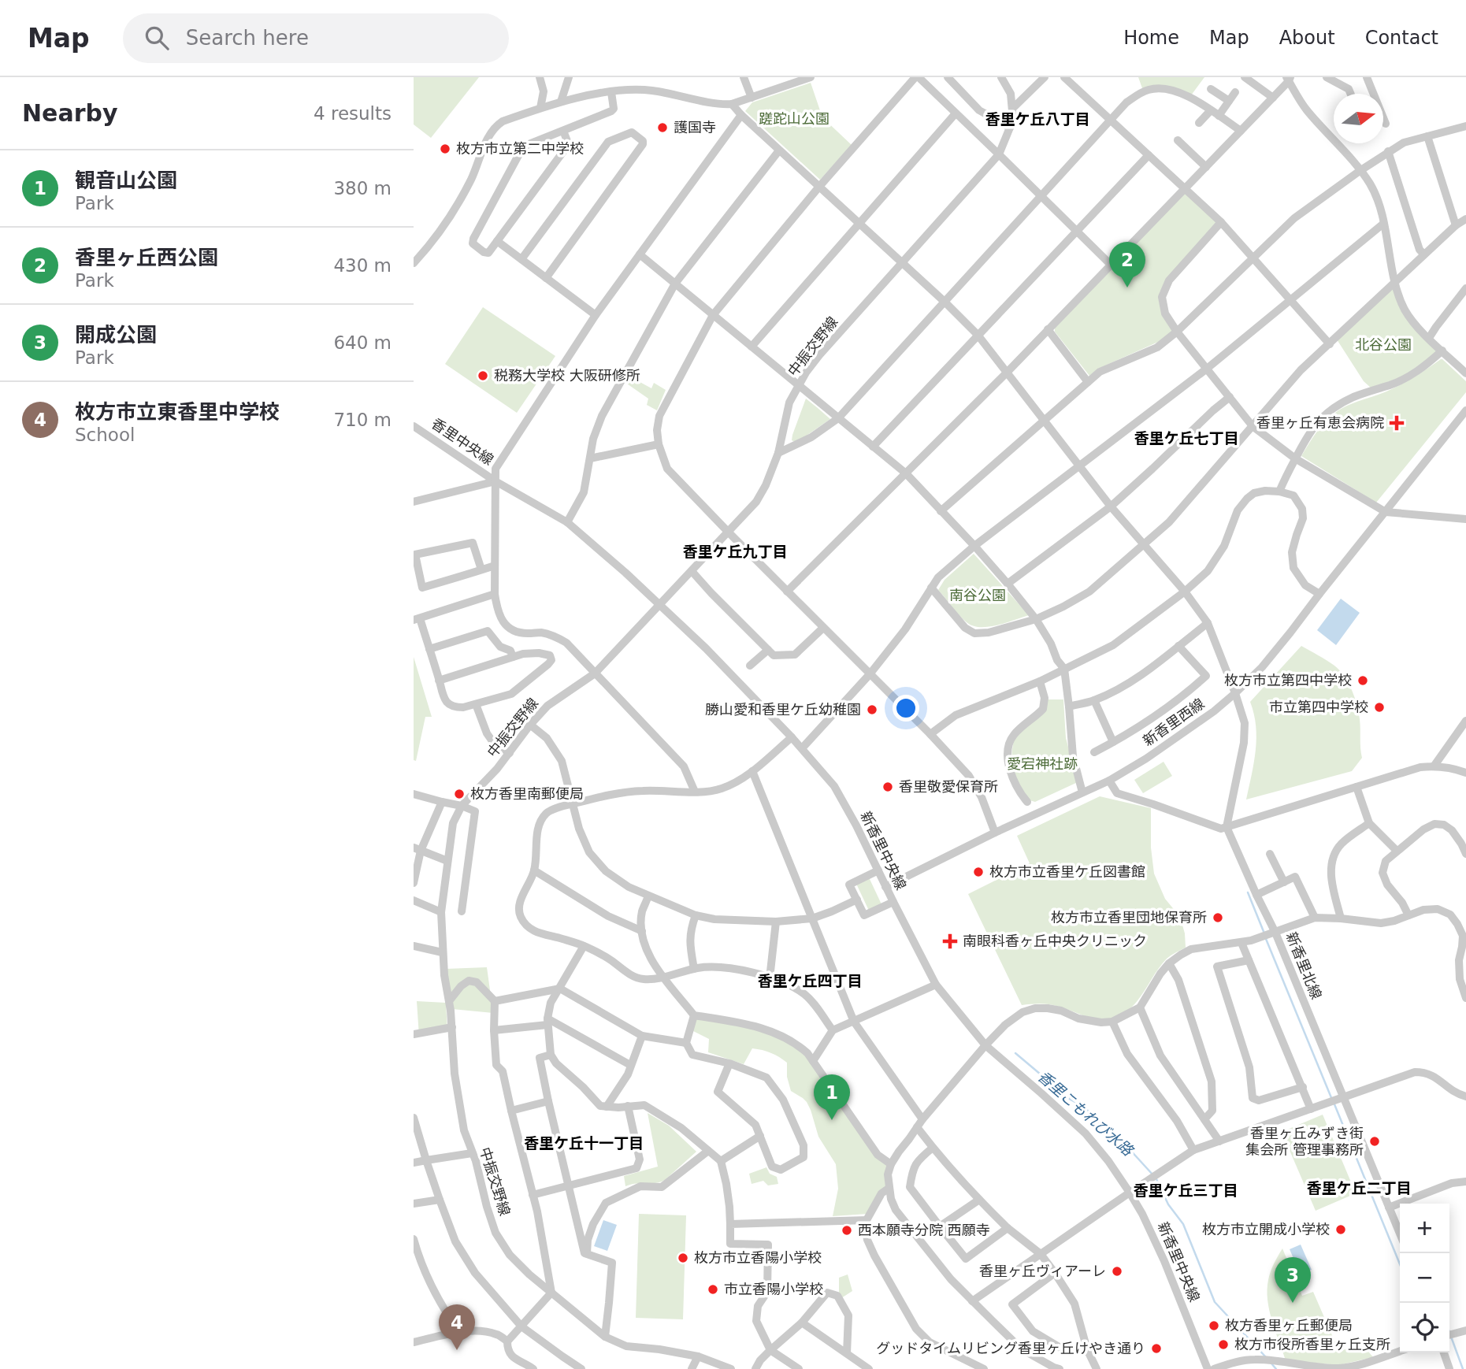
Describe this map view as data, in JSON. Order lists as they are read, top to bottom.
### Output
{
  "streets": {
    "street": [
      "中振交野線",
      "香里中央線",
      "新香里西線",
      "新香里中央線",
      "新香里北線"
    ]
  },
  "crossings": [
    ["中振交野線", "新香里中央線"],
    ["香里中央線", "新香里中央線"],
    ["新香里西線", "新香里中央線"]
  ],
  "districts": [
    "香里ケ丘八丁目",
    "香里ケ丘七丁目",
    "香里ケ丘九丁目",
    "香里ケ丘四丁目",
    "香里ケ丘十一丁目",
    "香里ケ丘二丁目",
    "香里ケ丘三丁目"
  ],
  "water": ["香里こもれび水路"],
  "parks": [
    "蹉跎山公園",
    "北谷公園",
    "南谷公園",
    "愛宕神社跡"
  ],
  "places": {
    "other": [
      "護国寺",
      "枚方市立第二中学校",
      "税務大学校 大阪研修所",
      "枚方市立第四中学校",
      "市立第四中学校",
      "勝山愛和香里ケ丘幼稚園",
      "香里敬愛保育所",
      "枚方香里南郵便局",
      "枚方市立香里ケ丘図書館",
      "枚方市立香里団地保育所",
      "香里ヶ丘みずき街 集会所 管理事務所",
      "枚方市立開成小学校",
      "西本願寺分院 西願寺",
      "枚方市立香陽小学校",
      "香里ヶ丘ヴィアーレ",
      "市立香陽小学校",
      "枚方香里ヶ丘郵便局",
      "枚方市役所香里ヶ丘支所",
      "グッドタイムリビング香里ヶ丘けやき通り"
    ],
    "health": ["香里ヶ丘有恵会病院", "南眼科香ヶ丘中央クリニック"]
  },
  "north": "right",
  "page": {
    "header": "Map",
    "search": "Search here",
    "nav": [
      "Home",
      "Map",
      "About",
      "Contact"
    ],
    "heading": ["Nearby", "4 results"],
    "list": [
      {
        "mark": "1",
        "name": "観音山公園",
        "note": "Park",
        "value": "380 m"
      },
      {
        "mark": "2",
        "name": "香里ヶ丘西公園",
        "note": "Park",
        "value": "430 m"
      },
      {
        "mark": "3",
        "name": "開成公園",
        "note": "Park",
        "value": "640 m"
      },
      {
        "mark": "4",
        "name": "枚方市立東香里中学校",
        "note": "School",
        "value": "710 m"
      }
    ],
    "pins": [
      "2",
      "1",
      "3",
      "4"
    ],
    "map_buttons": ["+", "−"]
  }
}
